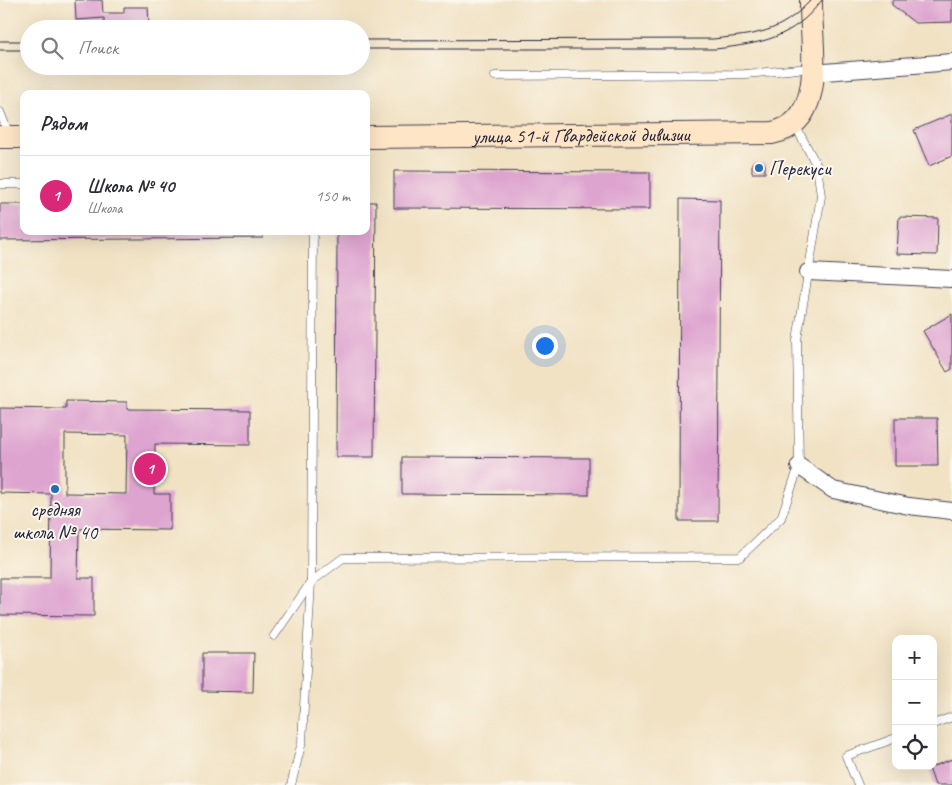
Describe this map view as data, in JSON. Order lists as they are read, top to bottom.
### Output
{
  "streets": {
    "main road": ["улица 51-й Гвардейской дивизии"]
  },
  "places": ["Перекуси", "средняя школа № 40"],
  "page": {
    "search": "Поиск",
    "heading": "Рядом",
    "list": [
      {
        "mark": "1",
        "name": "Школа № 40",
        "note": "Школа",
        "value": "150 m"
      }
    ],
    "pins": "1",
    "map_buttons": ["+", "−"]
  }
}
